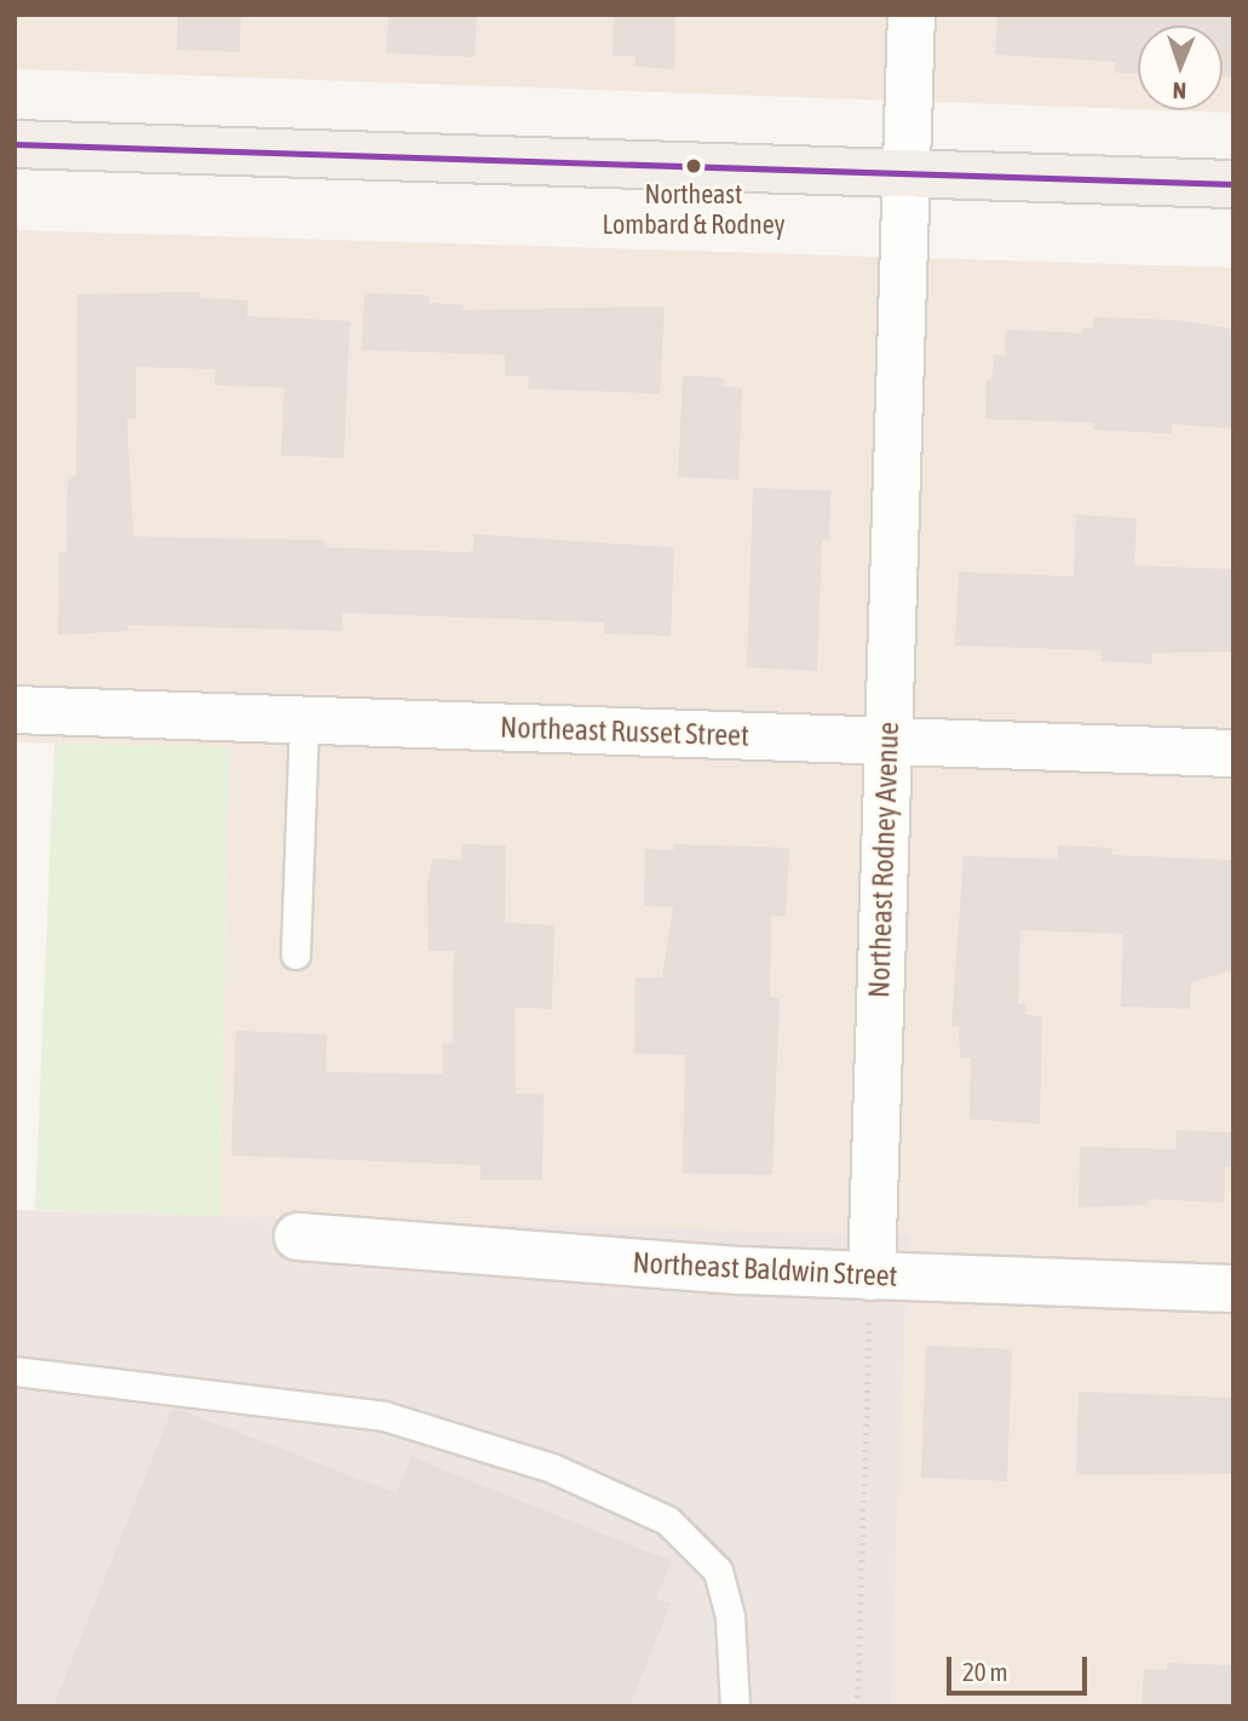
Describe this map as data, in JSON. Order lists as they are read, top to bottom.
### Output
{
  "streets": {
    "street": ["Northeast Russet Street", "Northeast Rodney Avenue", "Northeast Baldwin Street"]
  },
  "crossings": [
    ["Northeast Russet Street", "Northeast Rodney Avenue"],
    ["Northeast Rodney Avenue", "Northeast Baldwin Street"]
  ],
  "places": ["Northeast Lombard & Rodney"],
  "scale_bar": "20 m",
  "north": "bottom"
}
